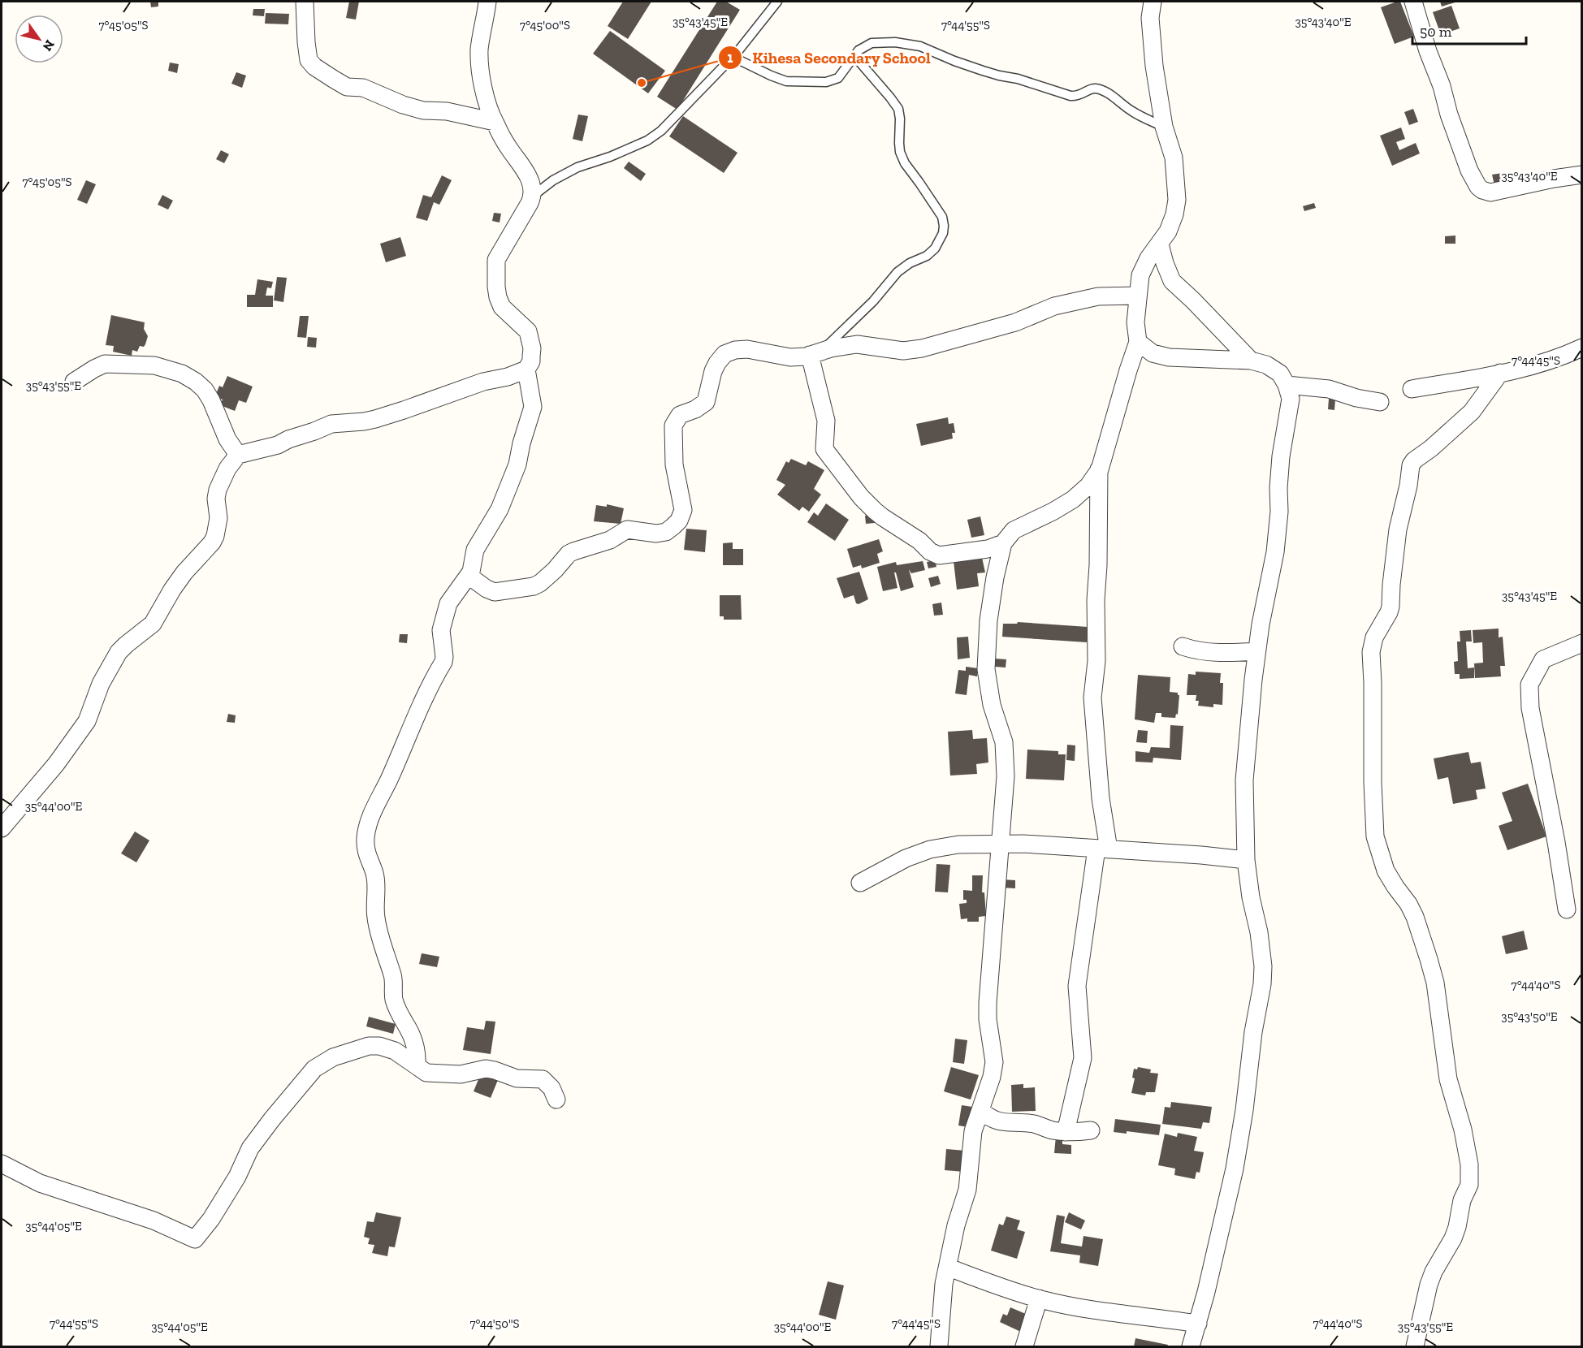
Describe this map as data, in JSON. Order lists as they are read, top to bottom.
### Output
{
  "places": ["Kihesa Secondary School"],
  "scale_bar": "50 m",
  "north": "bottom right",
  "coordinates": [
    "35°43'45\"E",
    "35°43'40\"E",
    "7°45'05\"S",
    "7°45'00\"S",
    "7°44'55\"S",
    "7°44'45\"S",
    "35°43'55\"E",
    "35°44'00\"E",
    "7°44'40\"S",
    "35°43'50\"E",
    "35°44'05\"E",
    "7°44'50\"S"
  ]
}
